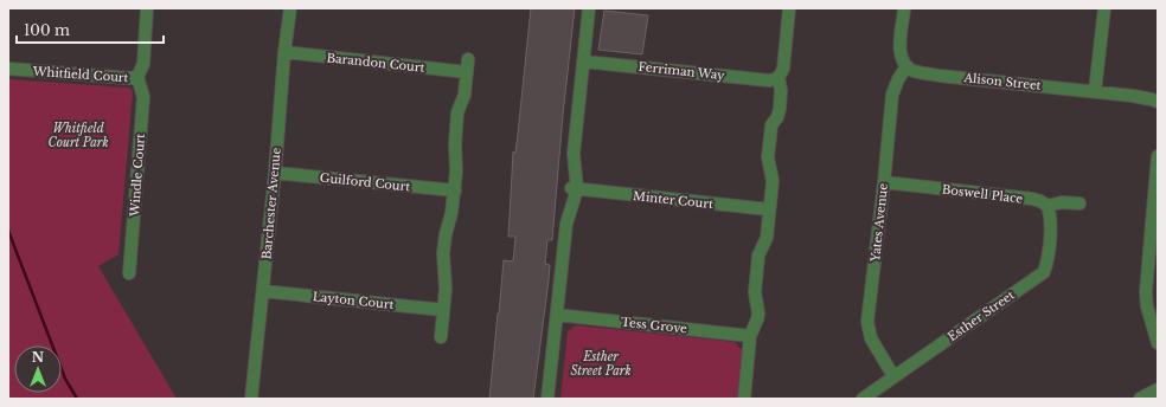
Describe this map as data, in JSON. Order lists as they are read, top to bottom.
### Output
{
  "streets": {
    "street": [
      "Barandon Court",
      "Ferriman Way",
      "Whitfield Court",
      "Alison Street",
      "Windle Court",
      "Guilford Court",
      "Boswell Place",
      "Minter Court",
      "Barchester Avenue",
      "Yates Avenue",
      "Layton Court",
      "Esther Street",
      "Tess Grove"
    ]
  },
  "crossings": [
    ["Barandon Court", "Barchester Avenue"],
    ["Whitfield Court", "Windle Court"],
    ["Alison Street", "Yates Avenue"],
    ["Guilford Court", "Barchester Avenue"],
    ["Boswell Place", "Yates Avenue"],
    ["Boswell Place", "Esther Street"],
    ["Barchester Avenue", "Layton Court"],
    ["Yates Avenue", "Esther Street"]
  ],
  "parks": ["Whitfield Court Park", "Esther Street Park"],
  "scale_bar": "100 m",
  "north": "top"
}
